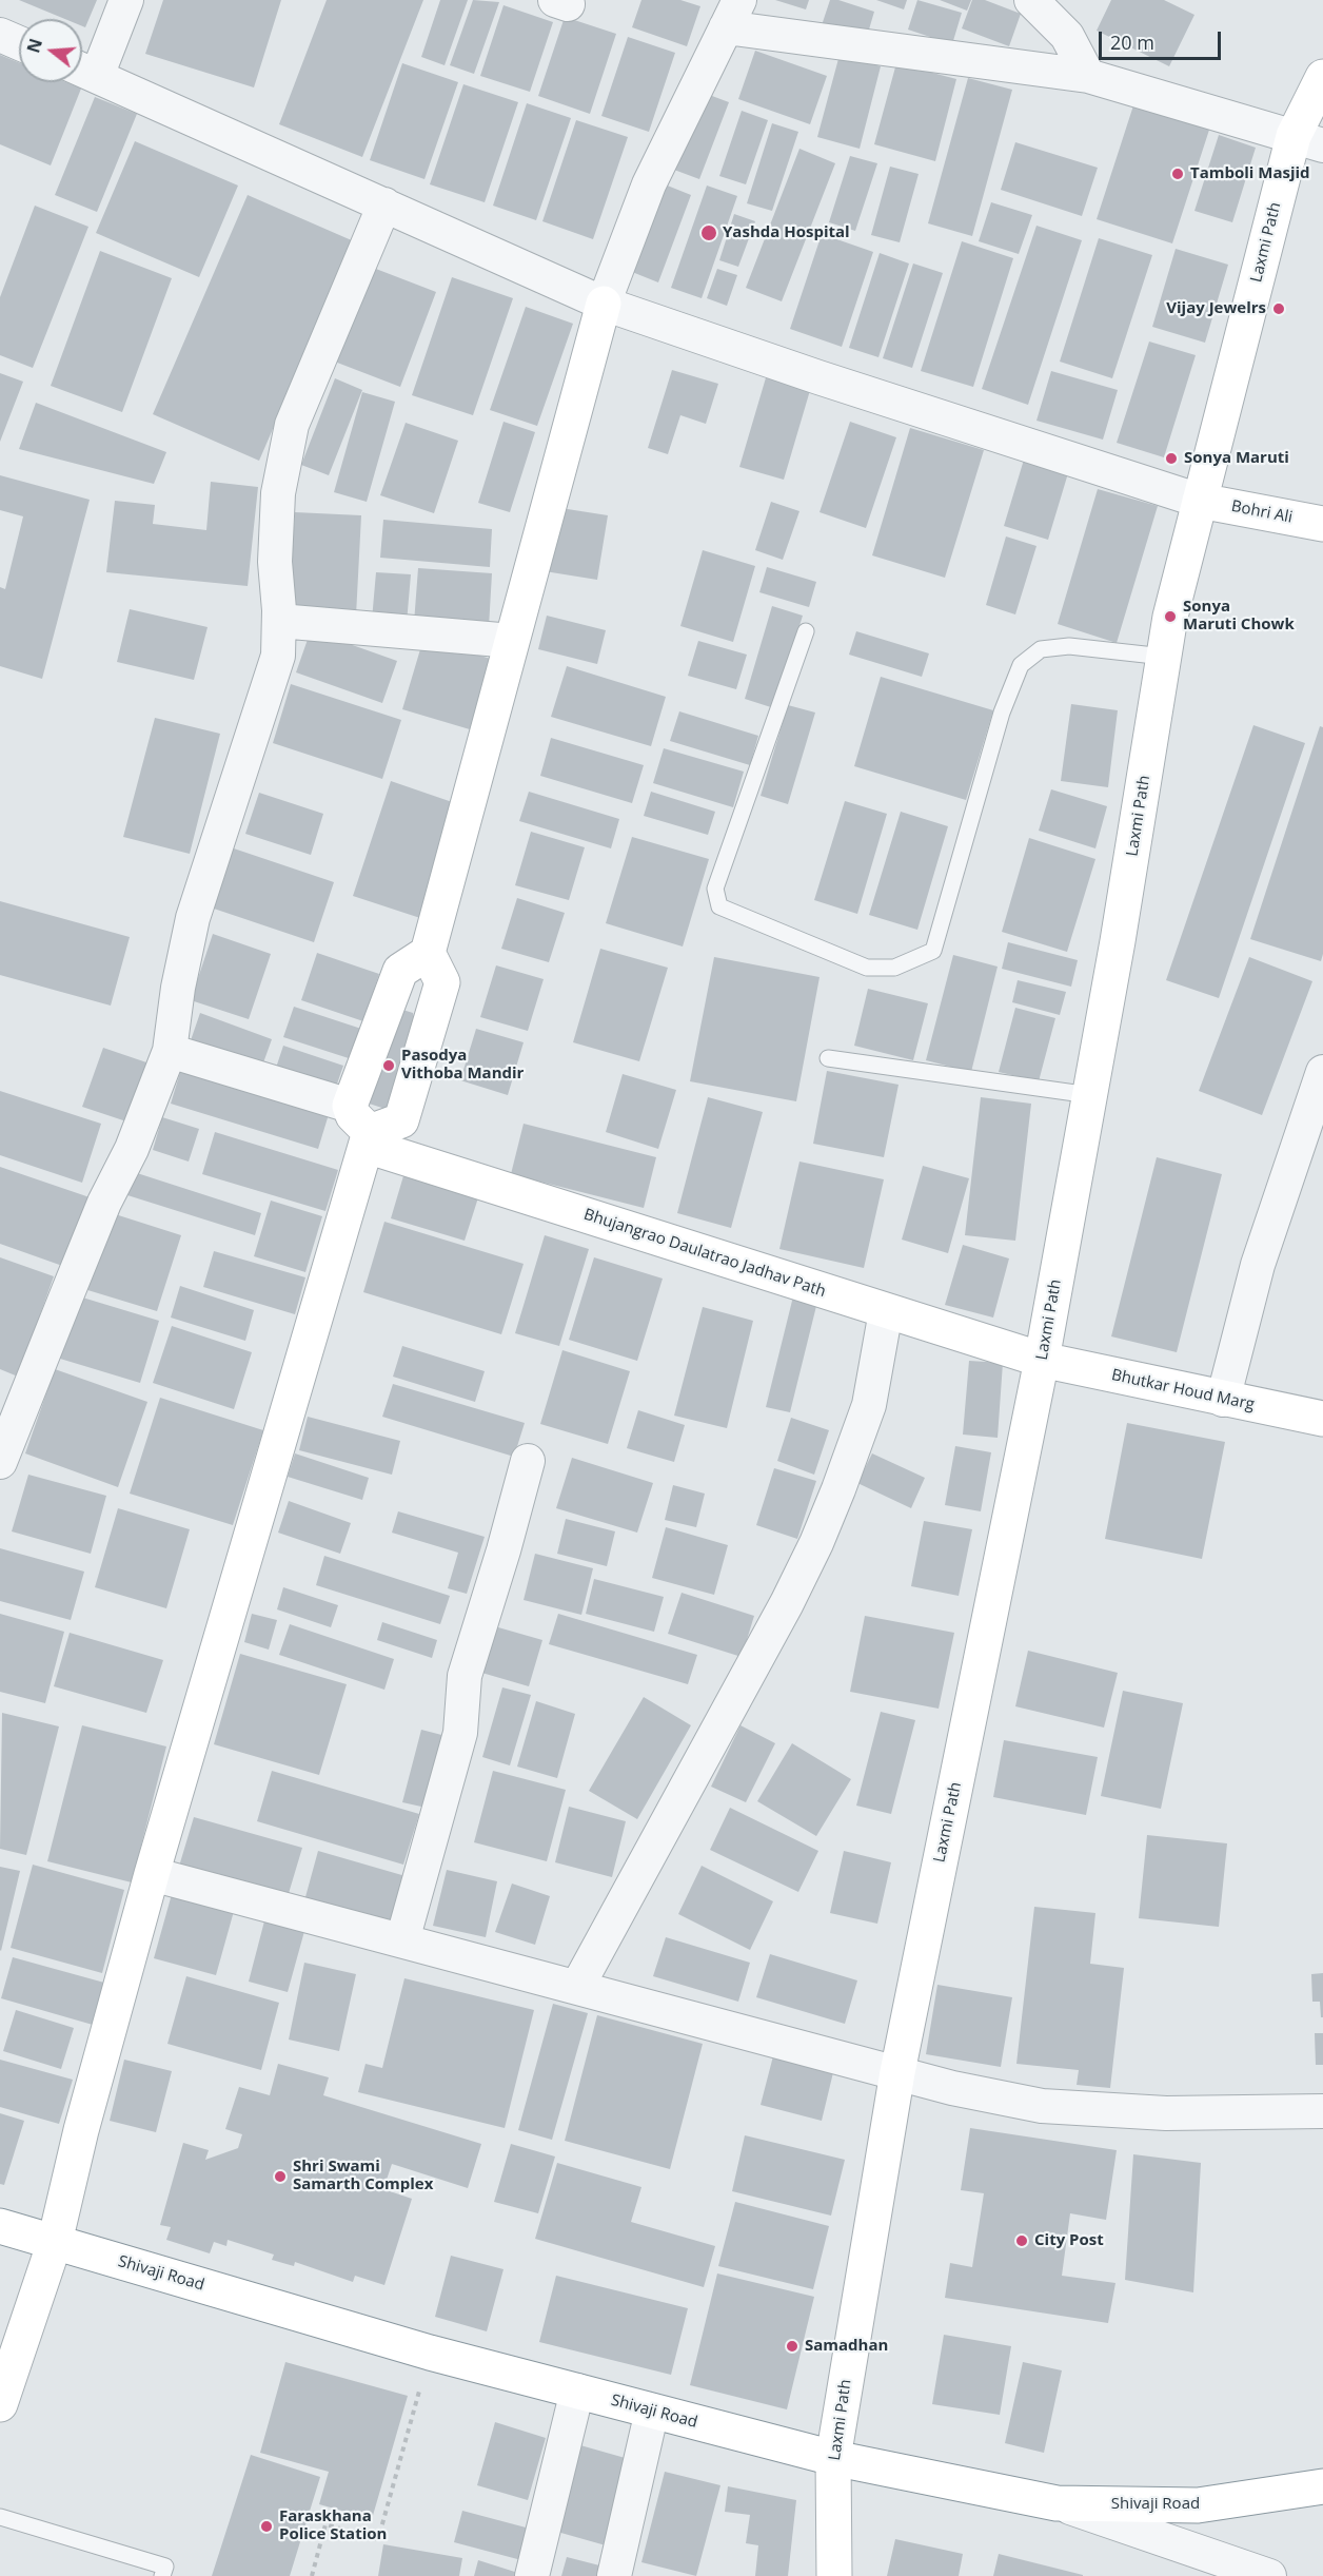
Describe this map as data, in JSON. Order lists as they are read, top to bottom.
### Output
{
  "streets": {
    "main road": [
      "Laxmi Path",
      "Bohri Ali",
      "Bhujangrao Daulatrao Jadhav Path",
      "Bhutkar Houd Marg",
      "Shivaji Road"
    ]
  },
  "crossings": [
    ["Laxmi Path", "Bohri Ali"],
    ["Laxmi Path", "Bhujangrao Daulatrao Jadhav Path"],
    ["Laxmi Path", "Bhutkar Houd Marg"],
    ["Laxmi Path", "Shivaji Road"],
    ["Bhujangrao Daulatrao Jadhav Path", "Bhutkar Houd Marg"]
  ],
  "places": [
    "Tamboli Masjid",
    "Yashda Hospital",
    "Vijay Jewelrs",
    "Sonya Maruti",
    "Sonya Maruti Chowk",
    "Pasodya Vithoba Mandir",
    "Shri Swami Samarth Complex",
    "City Post",
    "Samadhan",
    "Faraskhana Police Station"
  ],
  "scale_bar": "20 m",
  "north": "left"
}
